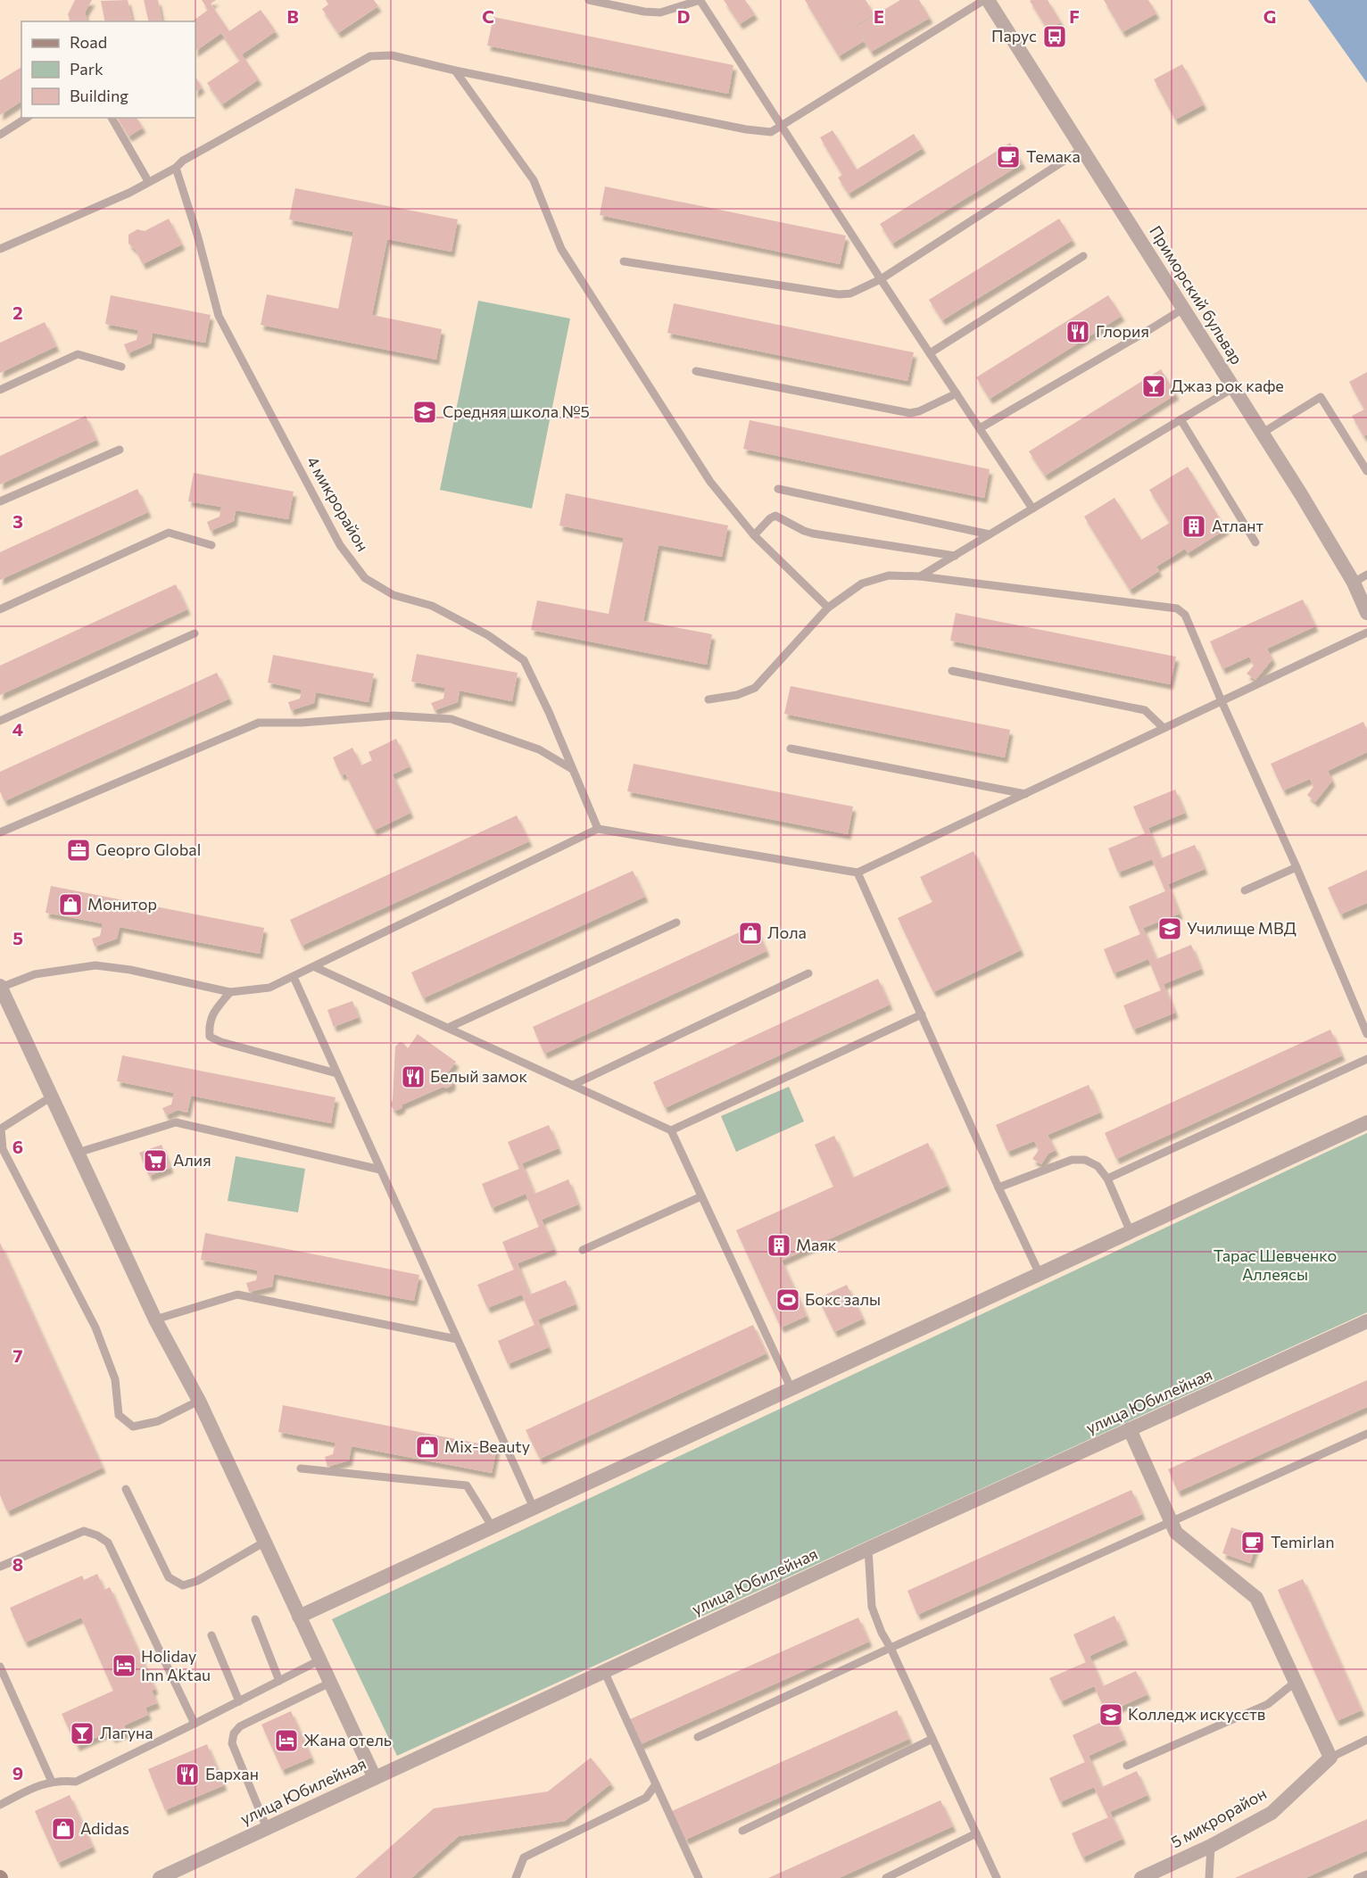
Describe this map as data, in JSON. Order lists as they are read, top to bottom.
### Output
{
  "streets": {
    "street": ["Приморский бульвар", "улица Юбилейная", "5 микрорайон"],
    "lane": ["4 микрорайон"]
  },
  "parks": ["Тарас Шевченко Аллеясы"],
  "places": {
    "bus stop": ["Парус"],
    "cafe": ["Темака", "Temirlan"],
    "restaurant": ["Глория", "Белый замок", "Бархан"],
    "bar": ["Джаз рок кафе", "Лагуна"],
    "school or university": ["Средняя школа №5", "Училище МВД", "Колледж искусств"],
    "building": ["Атлант", "Маяк"],
    "office": ["Geopro Global"],
    "shop": [
      "Монитор",
      "Лола",
      "Mix-Beauty",
      "Adidas"
    ],
    "supermarket": ["Алия"],
    "sports": ["Бокс залы"],
    "hotel": ["Holiday Inn Aktau", "Жана отель"]
  },
  "legend": ["Road", "Park", "Building"],
  "grid": {
    "columns": [
      "B",
      "C",
      "D",
      "E",
      "F",
      "G"
    ],
    "rows": [
      "2",
      "3",
      "4",
      "5",
      "6",
      "7",
      "8",
      "9"
    ]
  }
}
